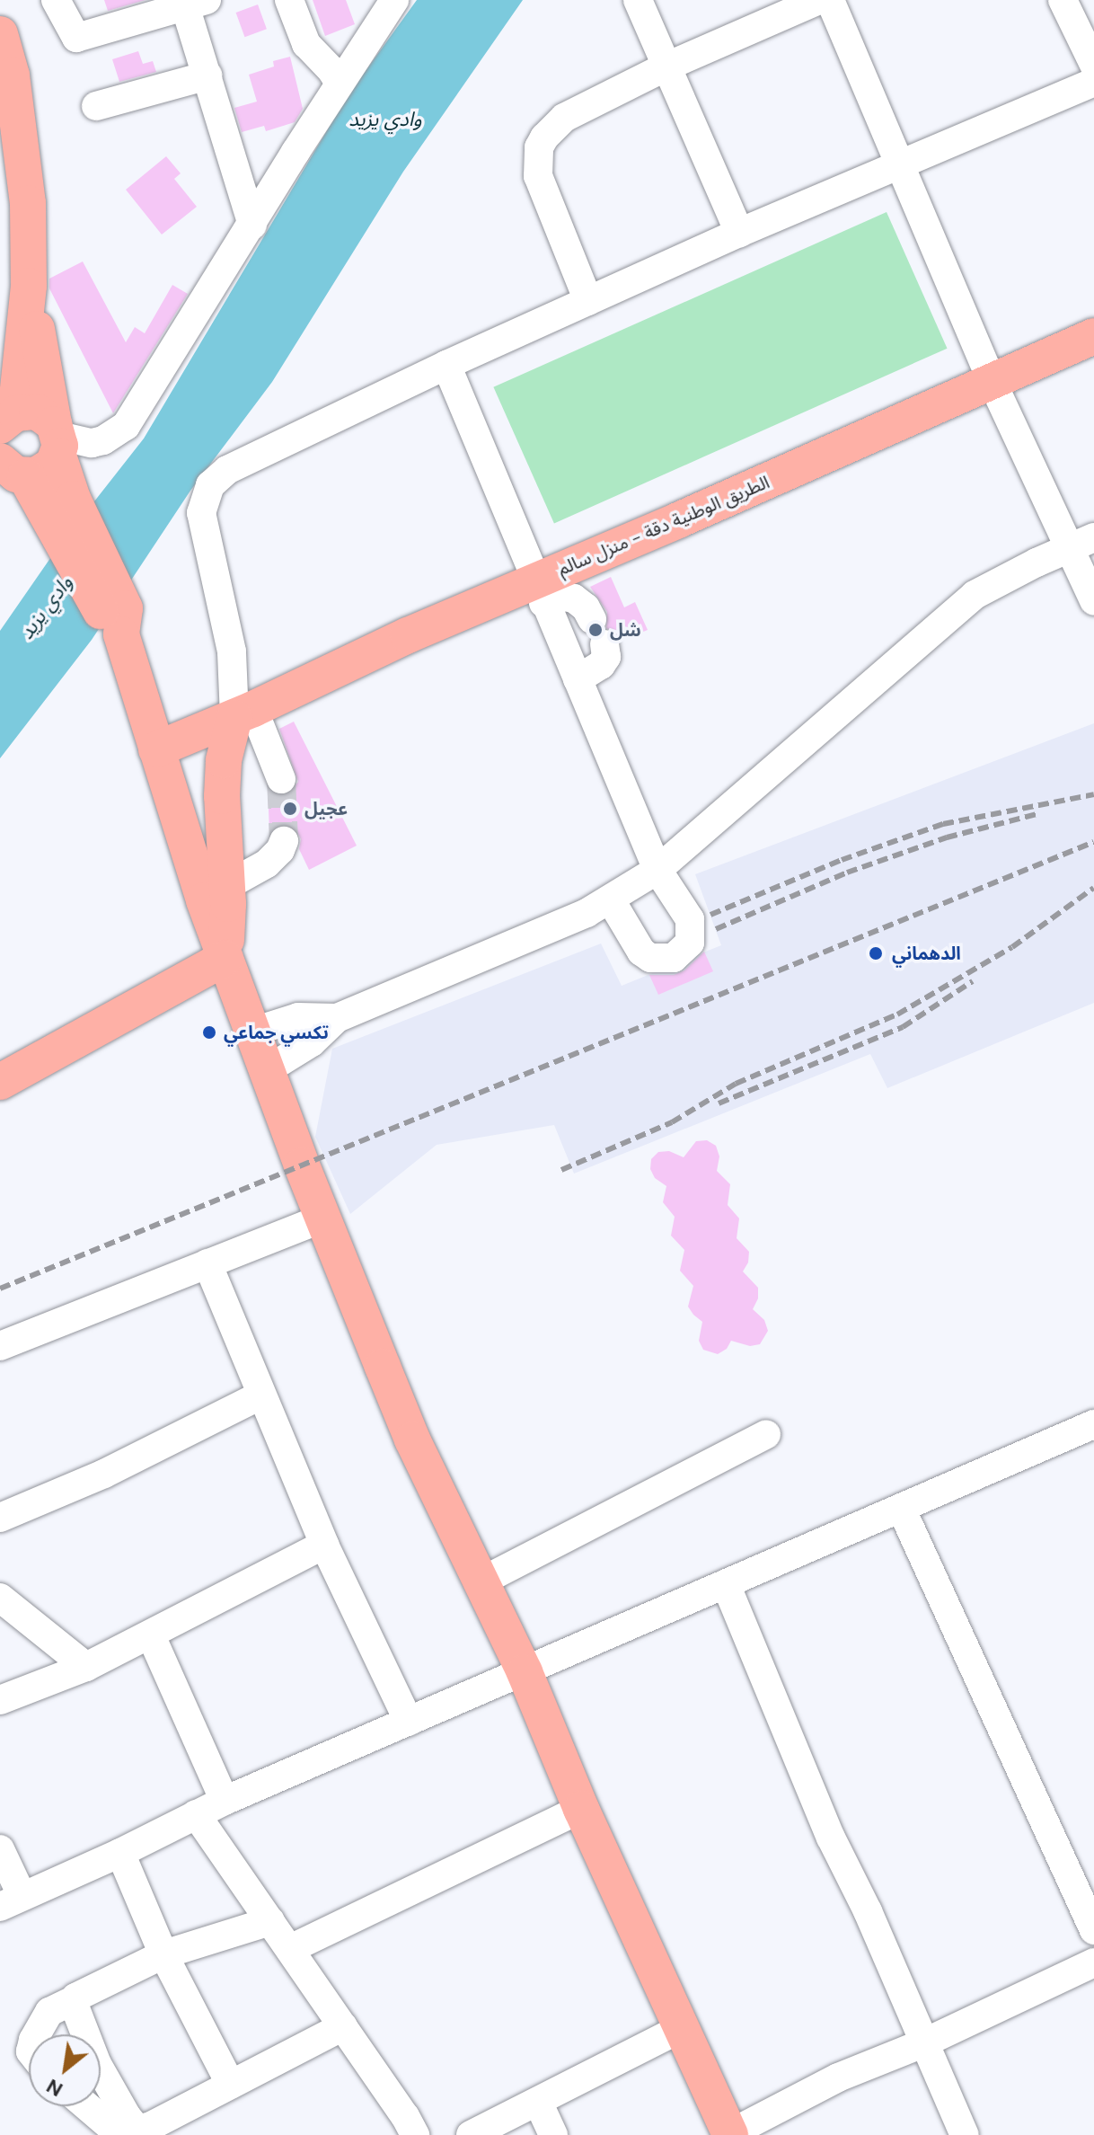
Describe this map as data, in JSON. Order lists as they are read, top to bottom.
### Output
{
  "streets": {
    "main road": ["الطريق الوطنية دقة - منزل سالم"]
  },
  "water": ["وادي يزيد"],
  "places": [
    "شل",
    "عجيل",
    "الدهماني",
    "تكسي جماعي"
  ],
  "north": "bottom left"
}
